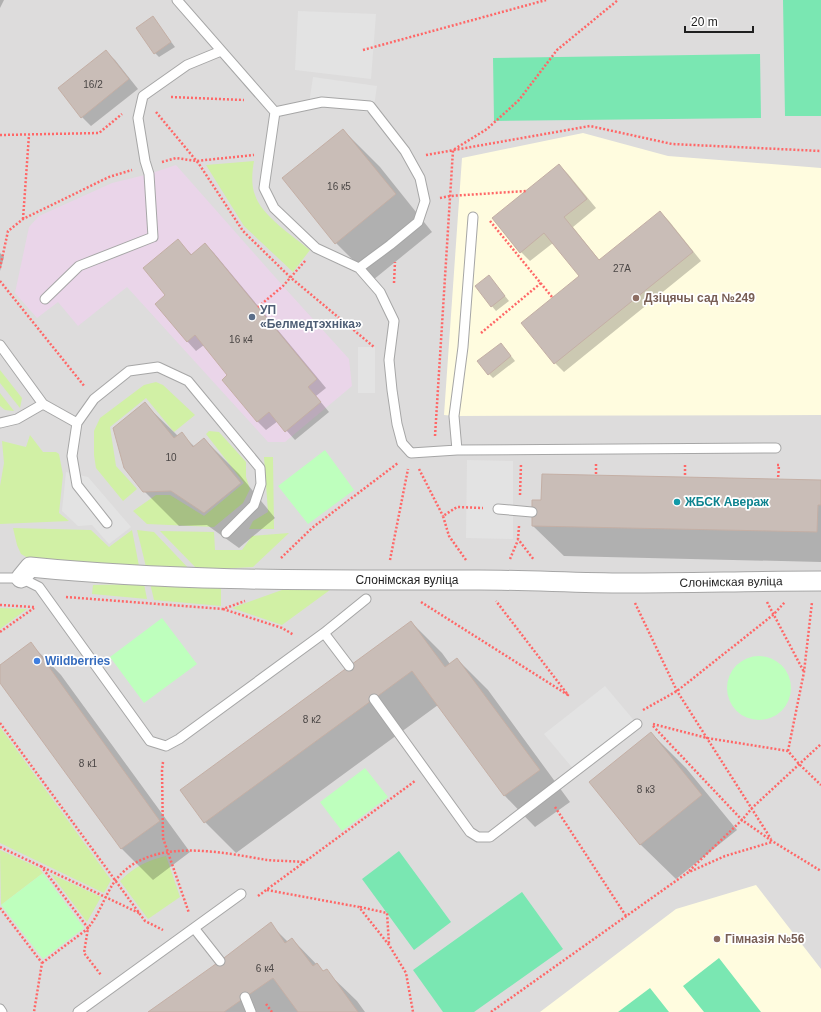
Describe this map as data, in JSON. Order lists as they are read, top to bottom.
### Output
{
  "streets": {
    "street": ["Слонімская вуліца"]
  },
  "places": [
    "Дзіцячы сад №249",
    "УП «Белмедтэхніка»",
    "ЖБСК Авераж",
    "Wildberries",
    "Гімназія №56"
  ],
  "house_numbers": [
    "16/2",
    "16 к5",
    "27А",
    "16 к4",
    "10",
    "8 к2",
    "8 к1",
    "8 к3",
    "6 к4"
  ],
  "scale_bar": "20 m"
}
